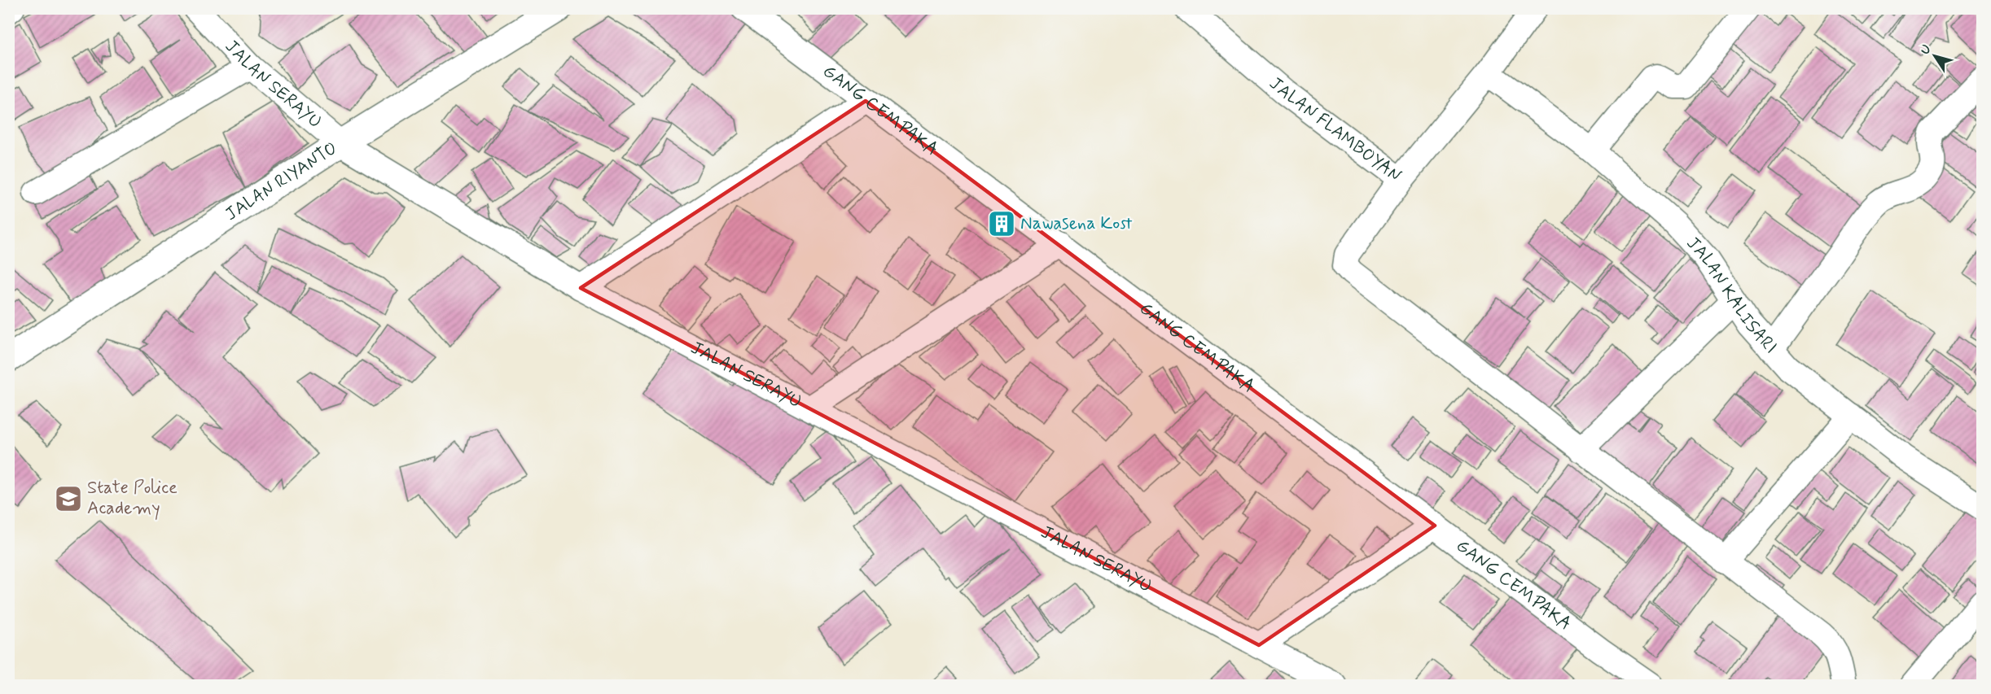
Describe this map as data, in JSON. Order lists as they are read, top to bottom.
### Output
{
  "streets": {
    "street": [
      "JALAN SERAYU",
      "GANG CEMPAKA",
      "JALAN FLAMBOYAN",
      "JALAN RIYANTO",
      "JALAN KALISARI"
    ]
  },
  "crossings": [
    ["JALAN SERAYU", "JALAN RIYANTO"],
    ["JALAN FLAMBOYAN", "JALAN KALISARI"]
  ],
  "places": {
    "building": ["Nawasena Kost"],
    "school or university": ["State Police Academy"]
  },
  "north": "top left"
}
